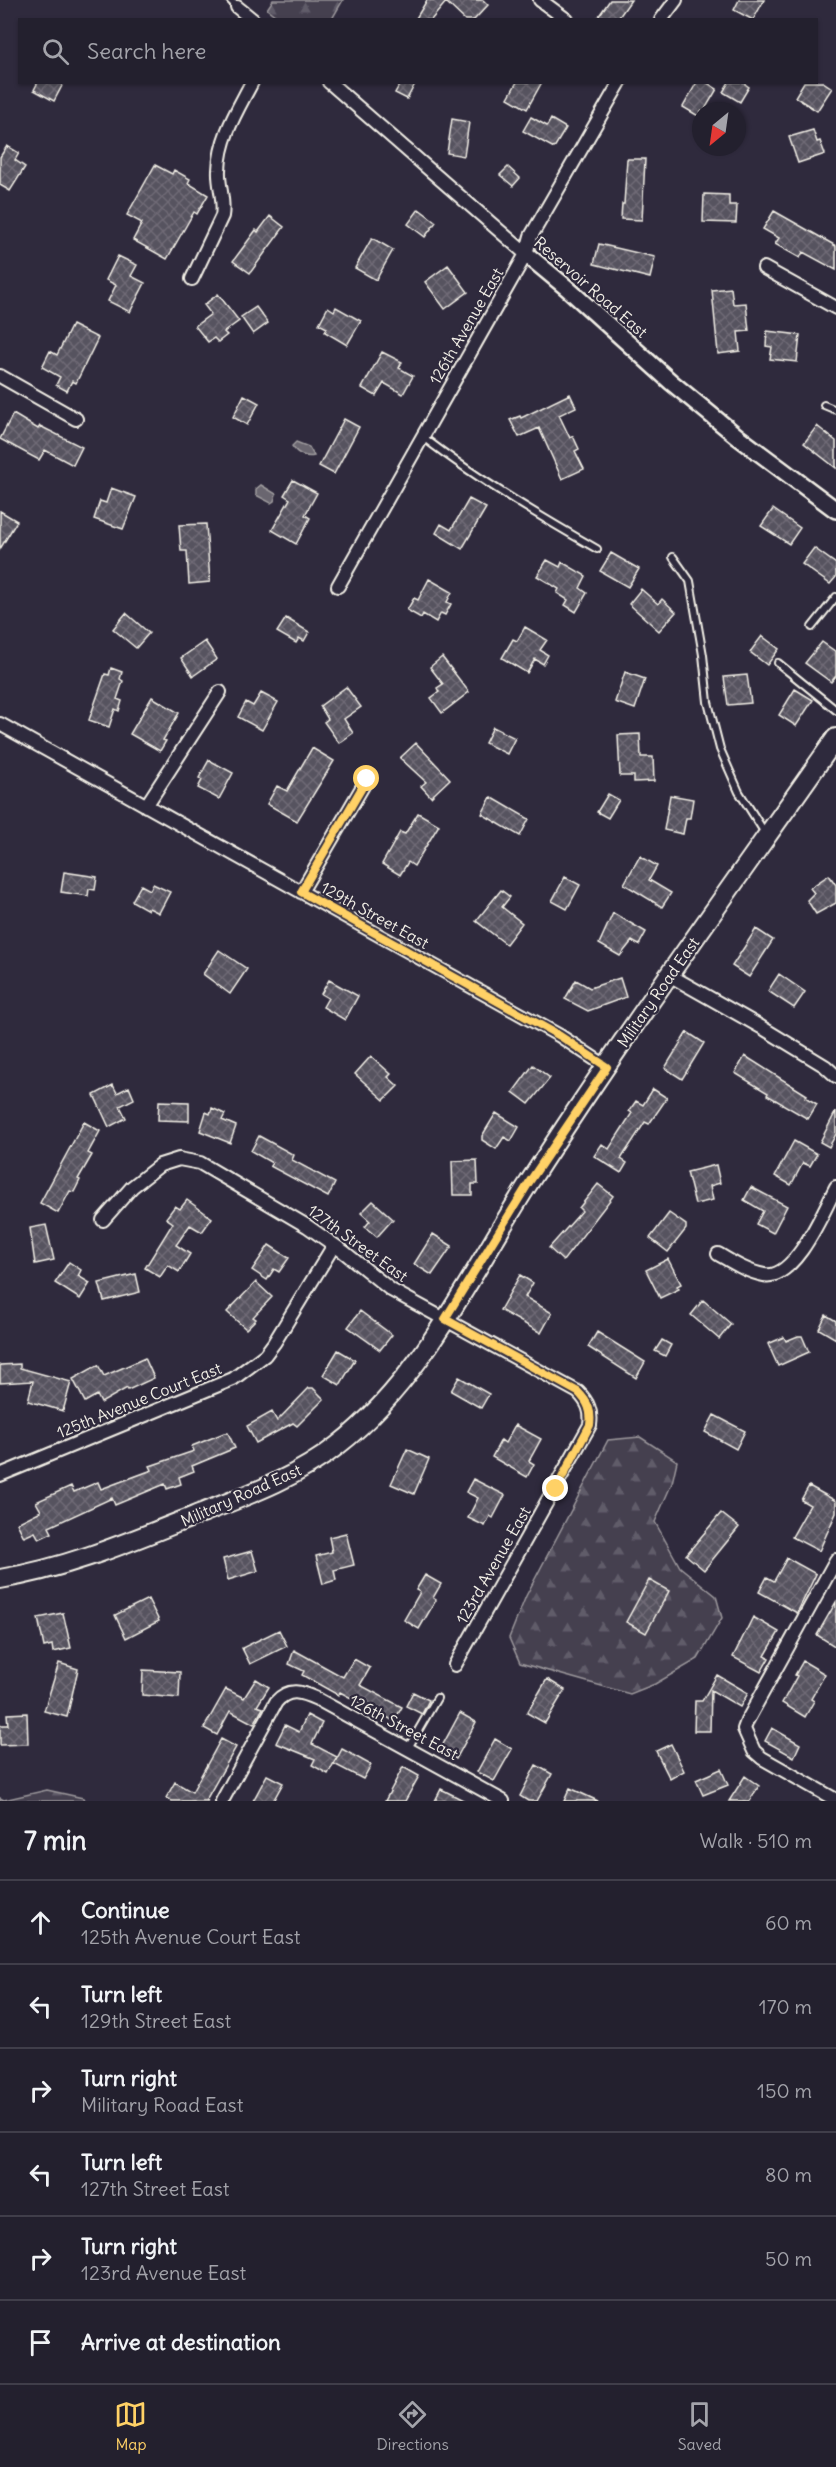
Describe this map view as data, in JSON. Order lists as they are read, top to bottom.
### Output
{
  "streets": {
    "main road": ["Military Road East"],
    "street": [
      "Reservoir Road East",
      "126th Avenue East",
      "129th Street East",
      "127th Street East",
      "125th Avenue Court East",
      "123rd Avenue East",
      "126th Street East"
    ]
  },
  "crossings": [
    ["Reservoir Road East", "126th Avenue East"],
    ["129th Street East", "Military Road East"],
    ["Military Road East", "127th Street East"],
    ["127th Street East", "125th Avenue Court East"],
    ["127th Street East", "123rd Avenue East"]
  ],
  "north": "bottom left",
  "page": {
    "search": "Search here",
    "heading": ["7 min", "Walk · 510 m"],
    "list": [
      ["Continue", "125th Avenue Court East", "60 m"],
      ["Turn left", "129th Street East", "170 m"],
      ["Turn right", "Military Road East", "150 m"],
      ["Turn left", "127th Street East", "80 m"],
      ["Turn right", "123rd Avenue East", "50 m"],
      "Arrive at destination"
    ],
    "nav": ["Map", "Directions", "Saved"]
  }
}
